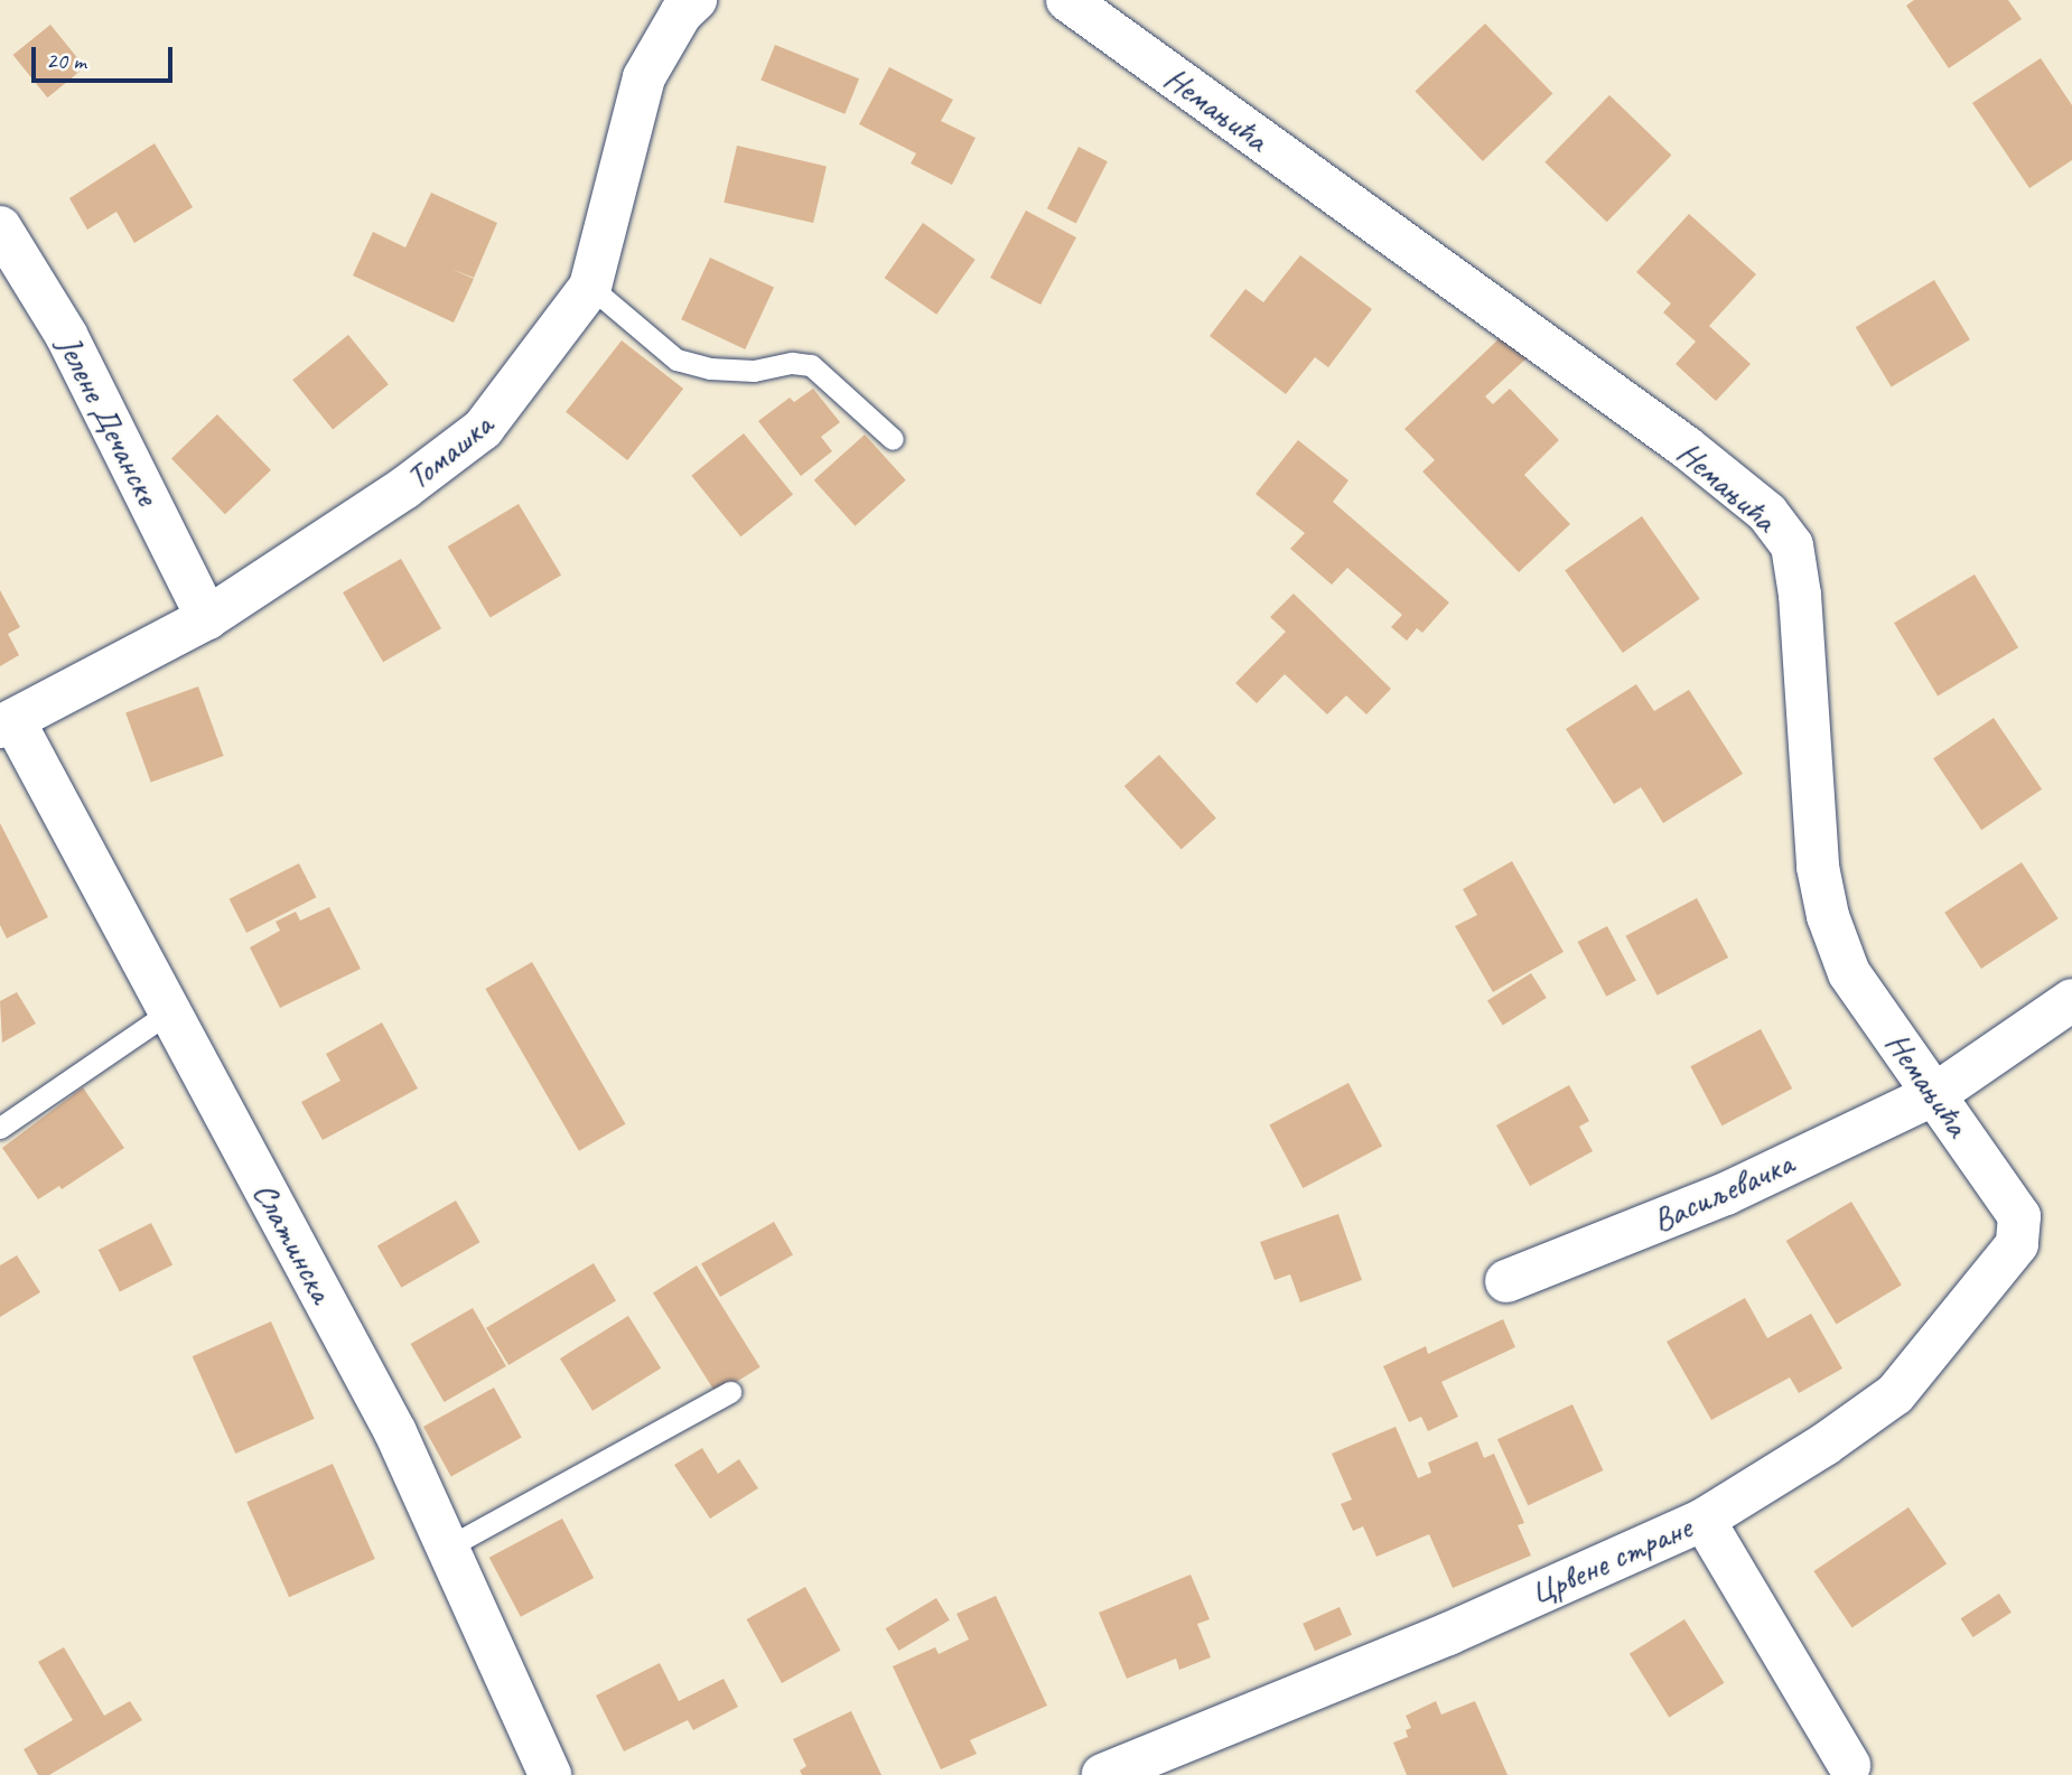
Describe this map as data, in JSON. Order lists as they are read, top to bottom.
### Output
{
  "streets": {
    "street": [
      "Немањића",
      "Јелене Дечанске",
      "Томашка",
      "Васиљевачка",
      "Слатинска",
      "Црвене стране"
    ]
  },
  "crossings": [
    ["Немањића", "Васиљевачка"],
    ["Немањића", "Црвене стране"],
    ["Јелене Дечанске", "Томашка"],
    ["Томашка", "Слатинска"]
  ],
  "scale_bar": "20 m"
}
